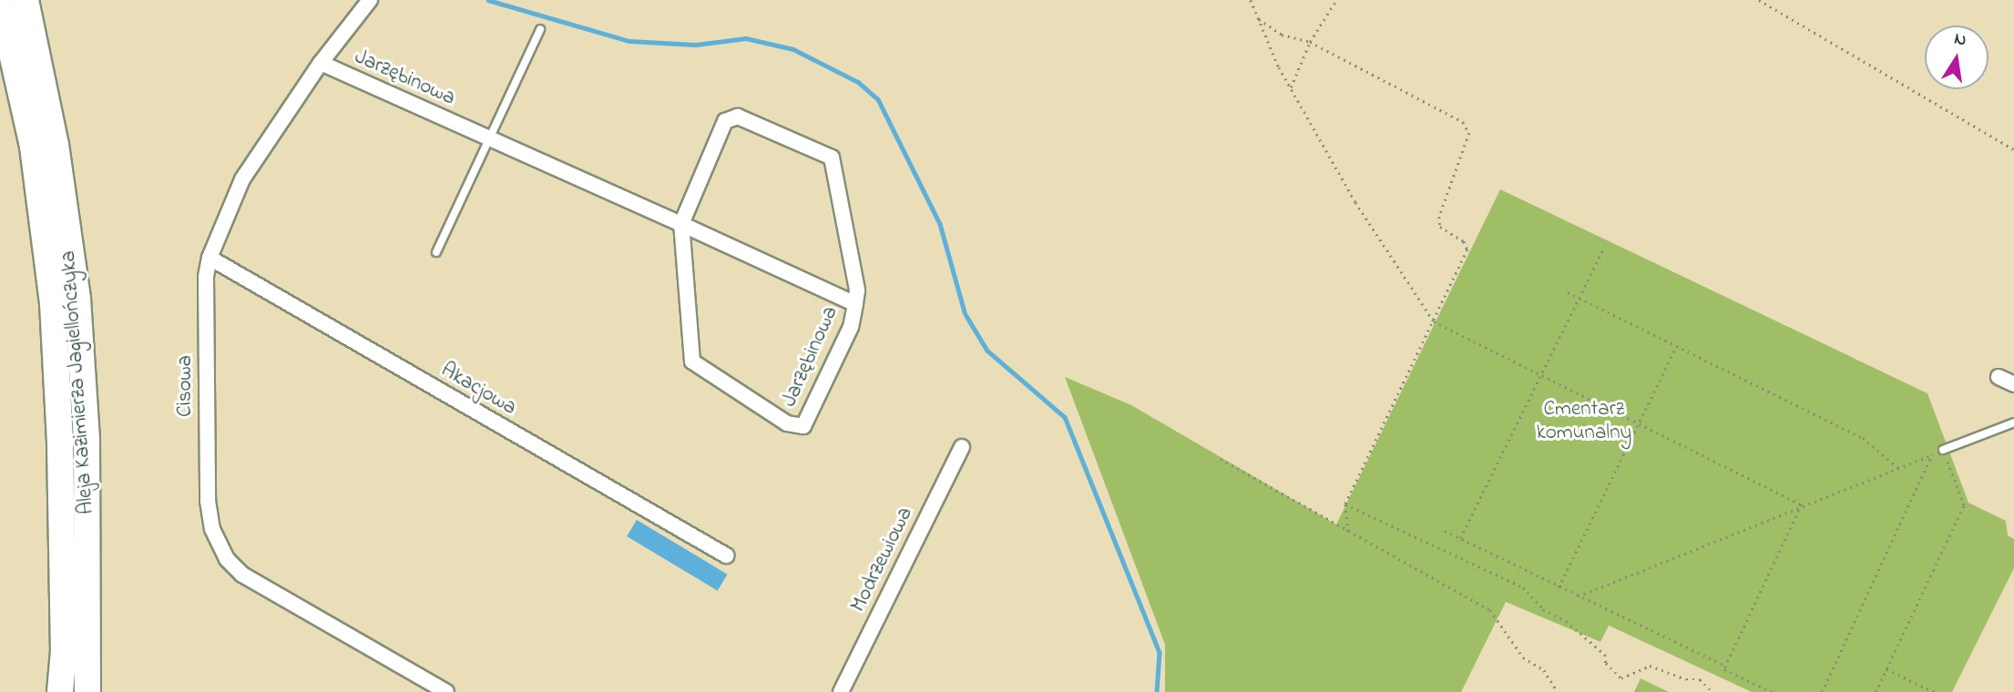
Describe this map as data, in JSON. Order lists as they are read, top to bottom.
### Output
{
  "streets": {
    "highway": ["Aleja Kazimierza Jagiellończyka"],
    "street": [
      "Jarzębinowa",
      "Cisowa",
      "Akacjowa",
      "Modrzewiowa"
    ]
  },
  "crossings": [
    ["Jarzębinowa", "Cisowa"],
    ["Cisowa", "Akacjowa"]
  ],
  "parks": ["Cmentarz komunalny"],
  "north": "top"
}
